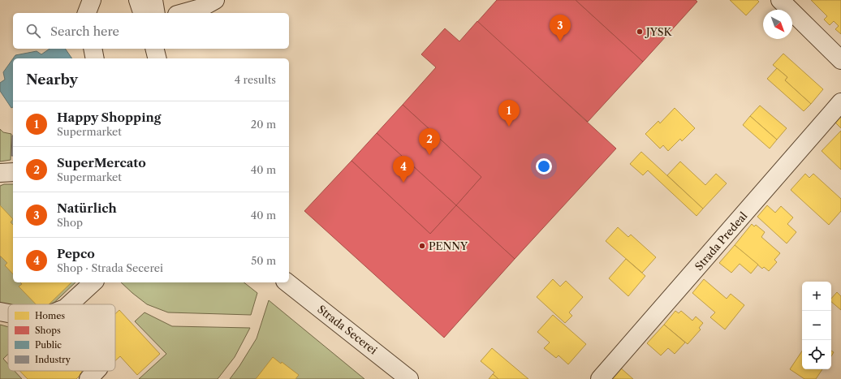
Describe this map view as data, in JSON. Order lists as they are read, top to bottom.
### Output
{
  "streets": {
    "street": ["Strada Predeal", "Strada Secerei"]
  },
  "places": ["JYSK", "PENNY"],
  "legend": [
    "Homes",
    "Shops",
    "Public",
    "Industry"
  ],
  "north": "bottom right",
  "page": {
    "search": "Search here",
    "pins": [
      "3",
      "1",
      "2",
      "4"
    ],
    "heading": ["Nearby", "4 results"],
    "list": [
      {
        "mark": "1",
        "name": "Happy Shopping",
        "note": "Supermarket",
        "value": "20 m"
      },
      {
        "mark": "2",
        "name": "SuperMercato",
        "note": "Supermarket",
        "value": "40 m"
      },
      {
        "mark": "3",
        "name": "Natürlich",
        "note": "Shop",
        "value": "40 m"
      },
      {
        "mark": "4",
        "name": "Pepco",
        "note": "Shop · Strada Secerei",
        "value": "50 m"
      }
    ],
    "map_buttons": ["+", "−"]
  }
}
